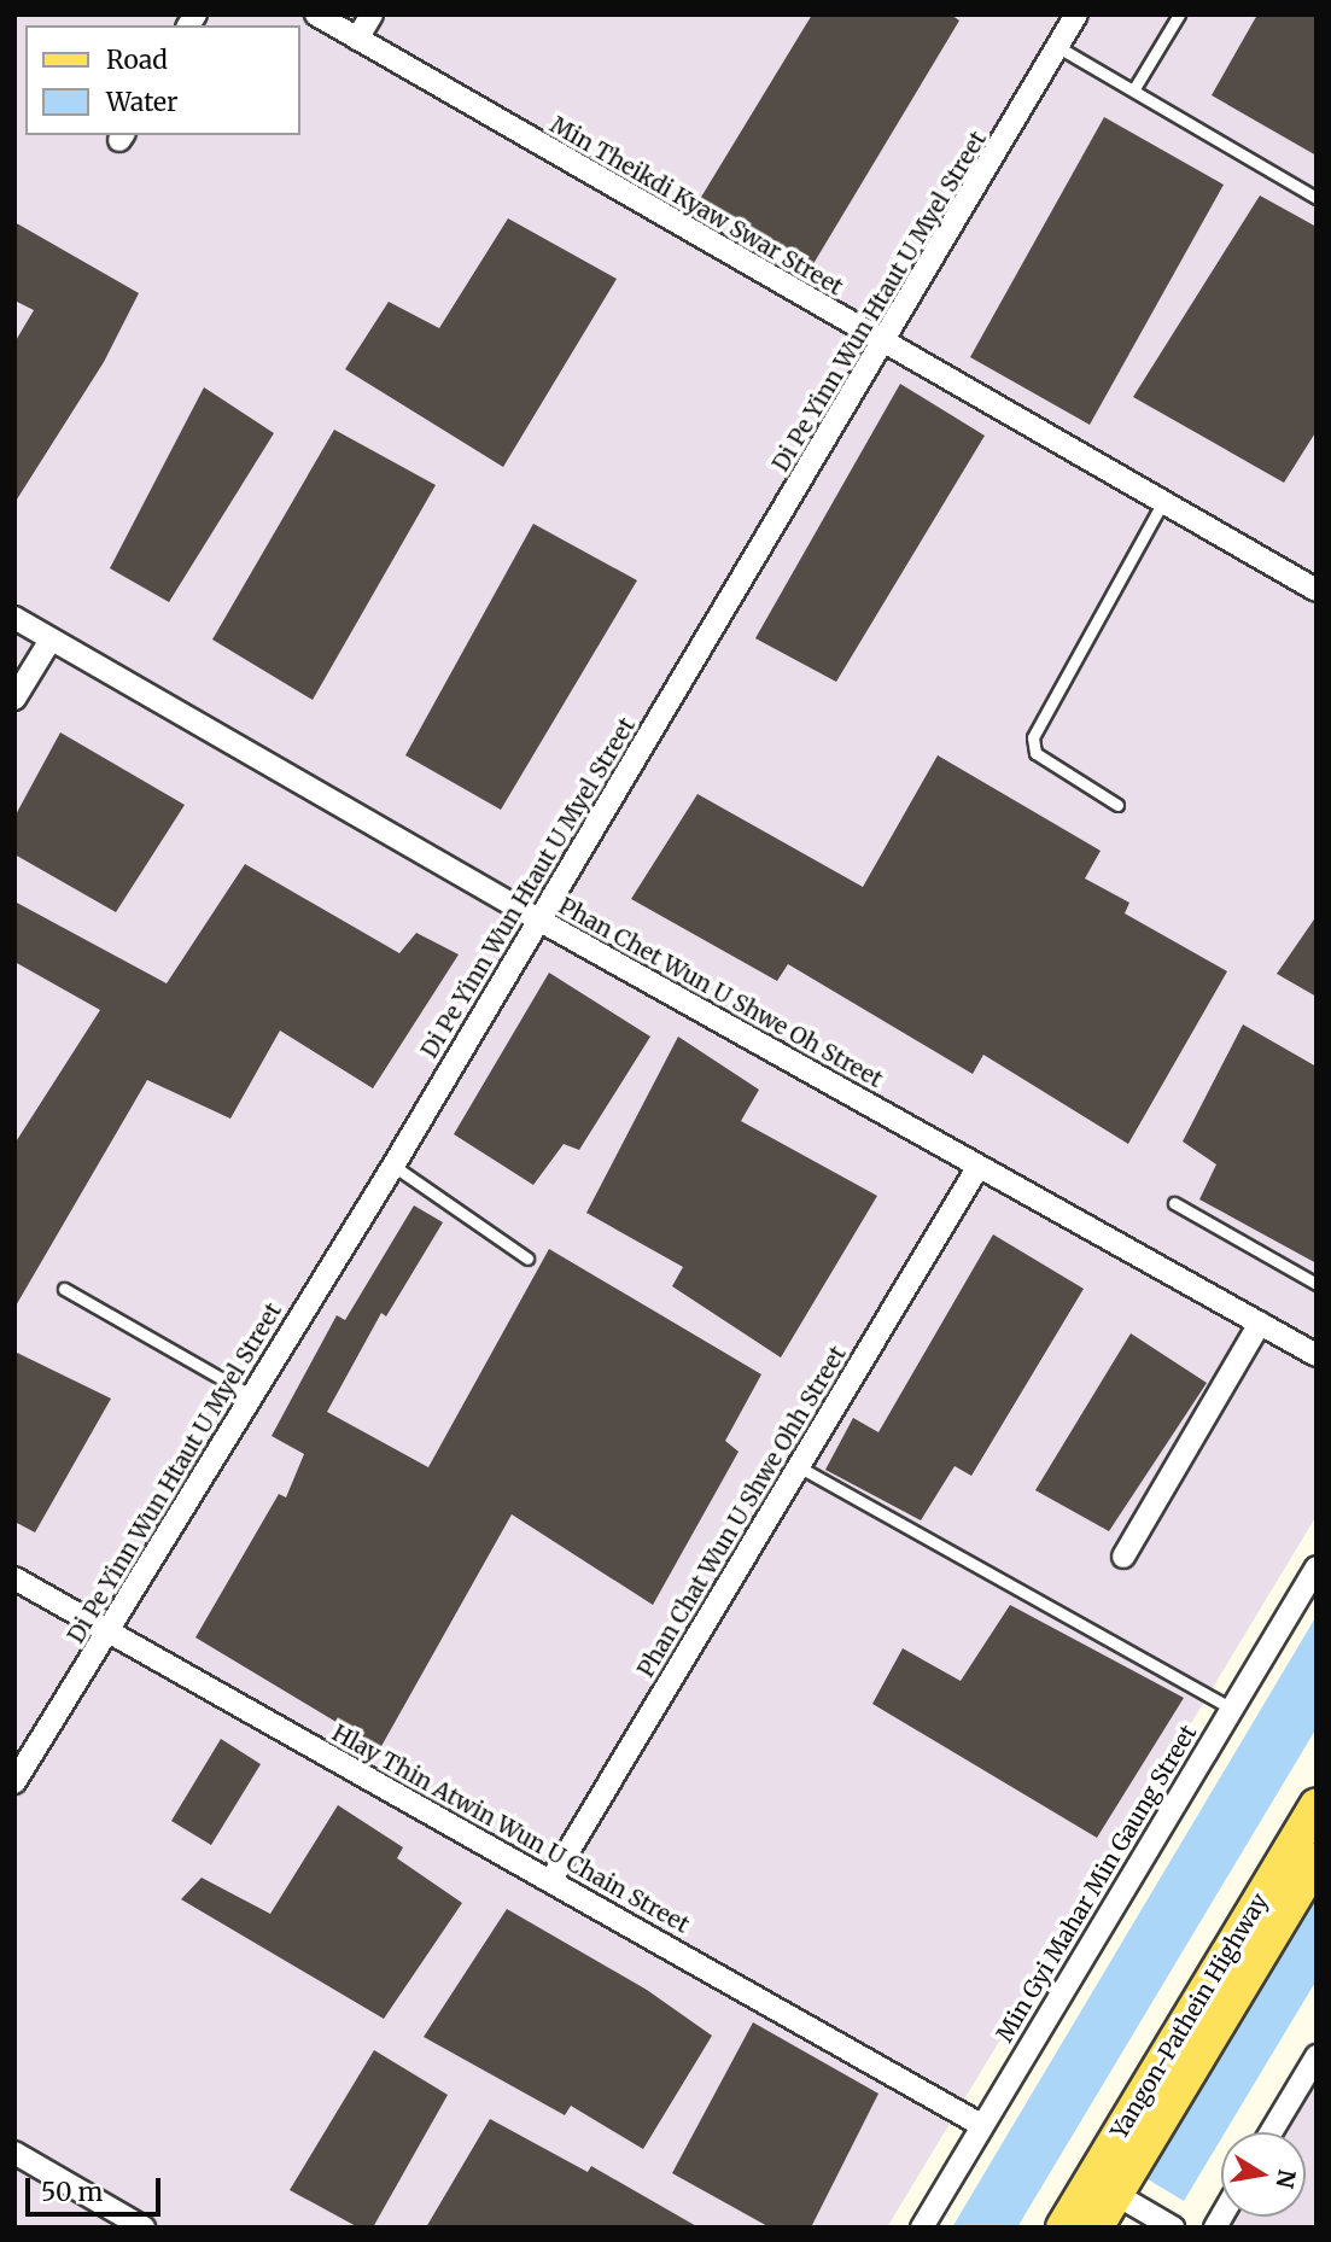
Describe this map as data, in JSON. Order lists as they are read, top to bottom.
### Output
{
  "streets": {
    "main road": ["Yangon-Pathein Highway"],
    "street": [
      "Min Theikdi Kyaw Swar Street",
      "Di Pe Yinn Wun Htaut U Myel Street",
      "Phan Chet Wun U Shwe Oh Street",
      "Phan Chat Wun U Shwe Ohh Street",
      "Hlay Thin Atwin Wun U Chain Street",
      "Min Gyi Mahar Min Gaung Street"
    ]
  },
  "crossings": [
    ["Min Theikdi Kyaw Swar Street", "Di Pe Yinn Wun Htaut U Myel Street"],
    ["Di Pe Yinn Wun Htaut U Myel Street", "Phan Chet Wun U Shwe Oh Street"],
    ["Di Pe Yinn Wun Htaut U Myel Street", "Hlay Thin Atwin Wun U Chain Street"],
    ["Phan Chet Wun U Shwe Oh Street", "Phan Chat Wun U Shwe Ohh Street"],
    ["Phan Chat Wun U Shwe Ohh Street", "Hlay Thin Atwin Wun U Chain Street"],
    ["Hlay Thin Atwin Wun U Chain Street", "Min Gyi Mahar Min Gaung Street"]
  ],
  "legend": ["Road", "Water"],
  "scale_bar": "50 m",
  "north": "right"
}
